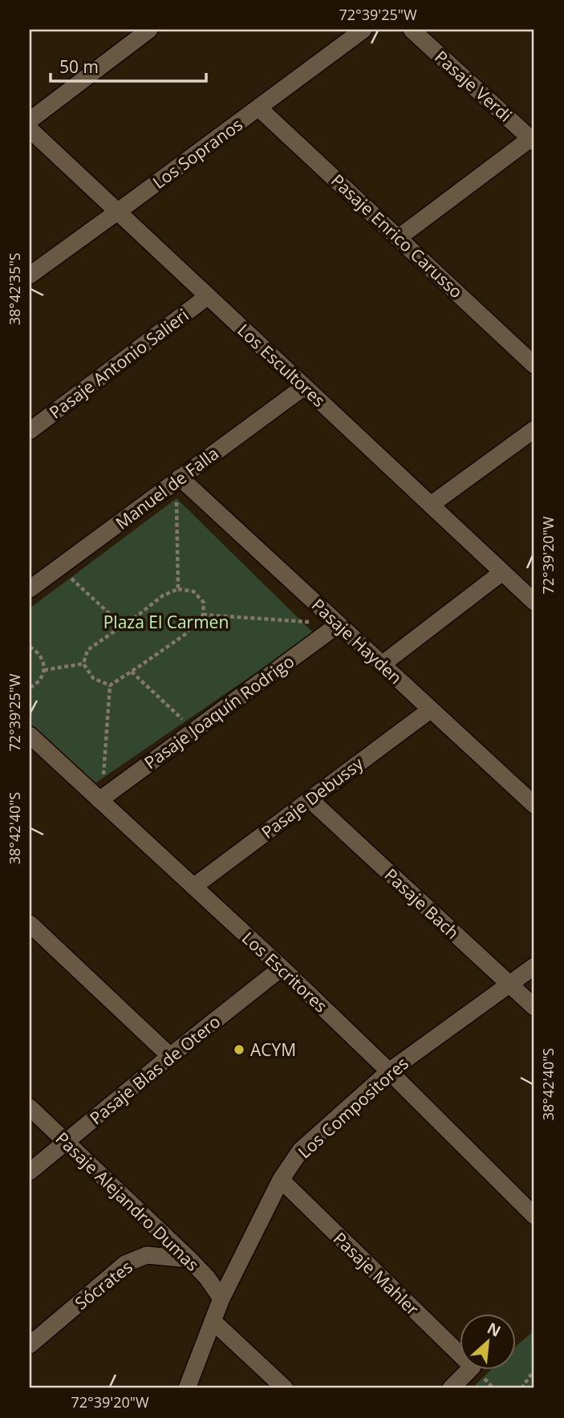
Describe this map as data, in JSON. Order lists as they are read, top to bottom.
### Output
{
  "streets": {
    "street": [
      "Pasaje Verdi",
      "Los Sopranos",
      "Pasaje Enrico Carusso",
      "Pasaje Antonio Salieri",
      "Los Escultores",
      "Manuel de Falla",
      "Pasaje Hayden",
      "Pasaje Joaquín Rodrigo",
      "Pasaje Debussy",
      "Pasaje Bach",
      "Los Escritores",
      "Pasaje Blas de Otero",
      "Los Compositores",
      "Pasaje Alejandro Dumas",
      "Pasaje Mahler",
      "Sócrates"
    ]
  },
  "crossings": [
    ["Los Sopranos", "Pasaje Enrico Carusso"],
    ["Los Sopranos", "Los Escultores"],
    ["Pasaje Antonio Salieri", "Los Escultores"],
    ["Los Escultores", "Manuel de Falla"],
    ["Manuel de Falla", "Pasaje Hayden"],
    ["Pasaje Hayden", "Pasaje Joaquín Rodrigo"],
    ["Pasaje Hayden", "Pasaje Debussy"],
    ["Pasaje Joaquín Rodrigo", "Los Escritores"],
    ["Pasaje Debussy", "Pasaje Bach"],
    ["Pasaje Debussy", "Los Escritores"],
    ["Pasaje Bach", "Los Compositores"],
    ["Los Escritores", "Pasaje Blas de Otero"],
    ["Los Escritores", "Los Compositores"],
    ["Pasaje Blas de Otero", "Pasaje Alejandro Dumas"],
    ["Los Compositores", "Pasaje Alejandro Dumas"],
    ["Los Compositores", "Pasaje Mahler"],
    ["Pasaje Alejandro Dumas", "Sócrates"]
  ],
  "parks": ["Plaza El Carmen"],
  "places": ["ACYM"],
  "scale_bar": "50 m",
  "north": "top right",
  "coordinates": [
    "72°39'25\"W",
    "38°42'35\"S",
    "72°39'20\"W",
    "38°42'40\"S"
  ]
}
